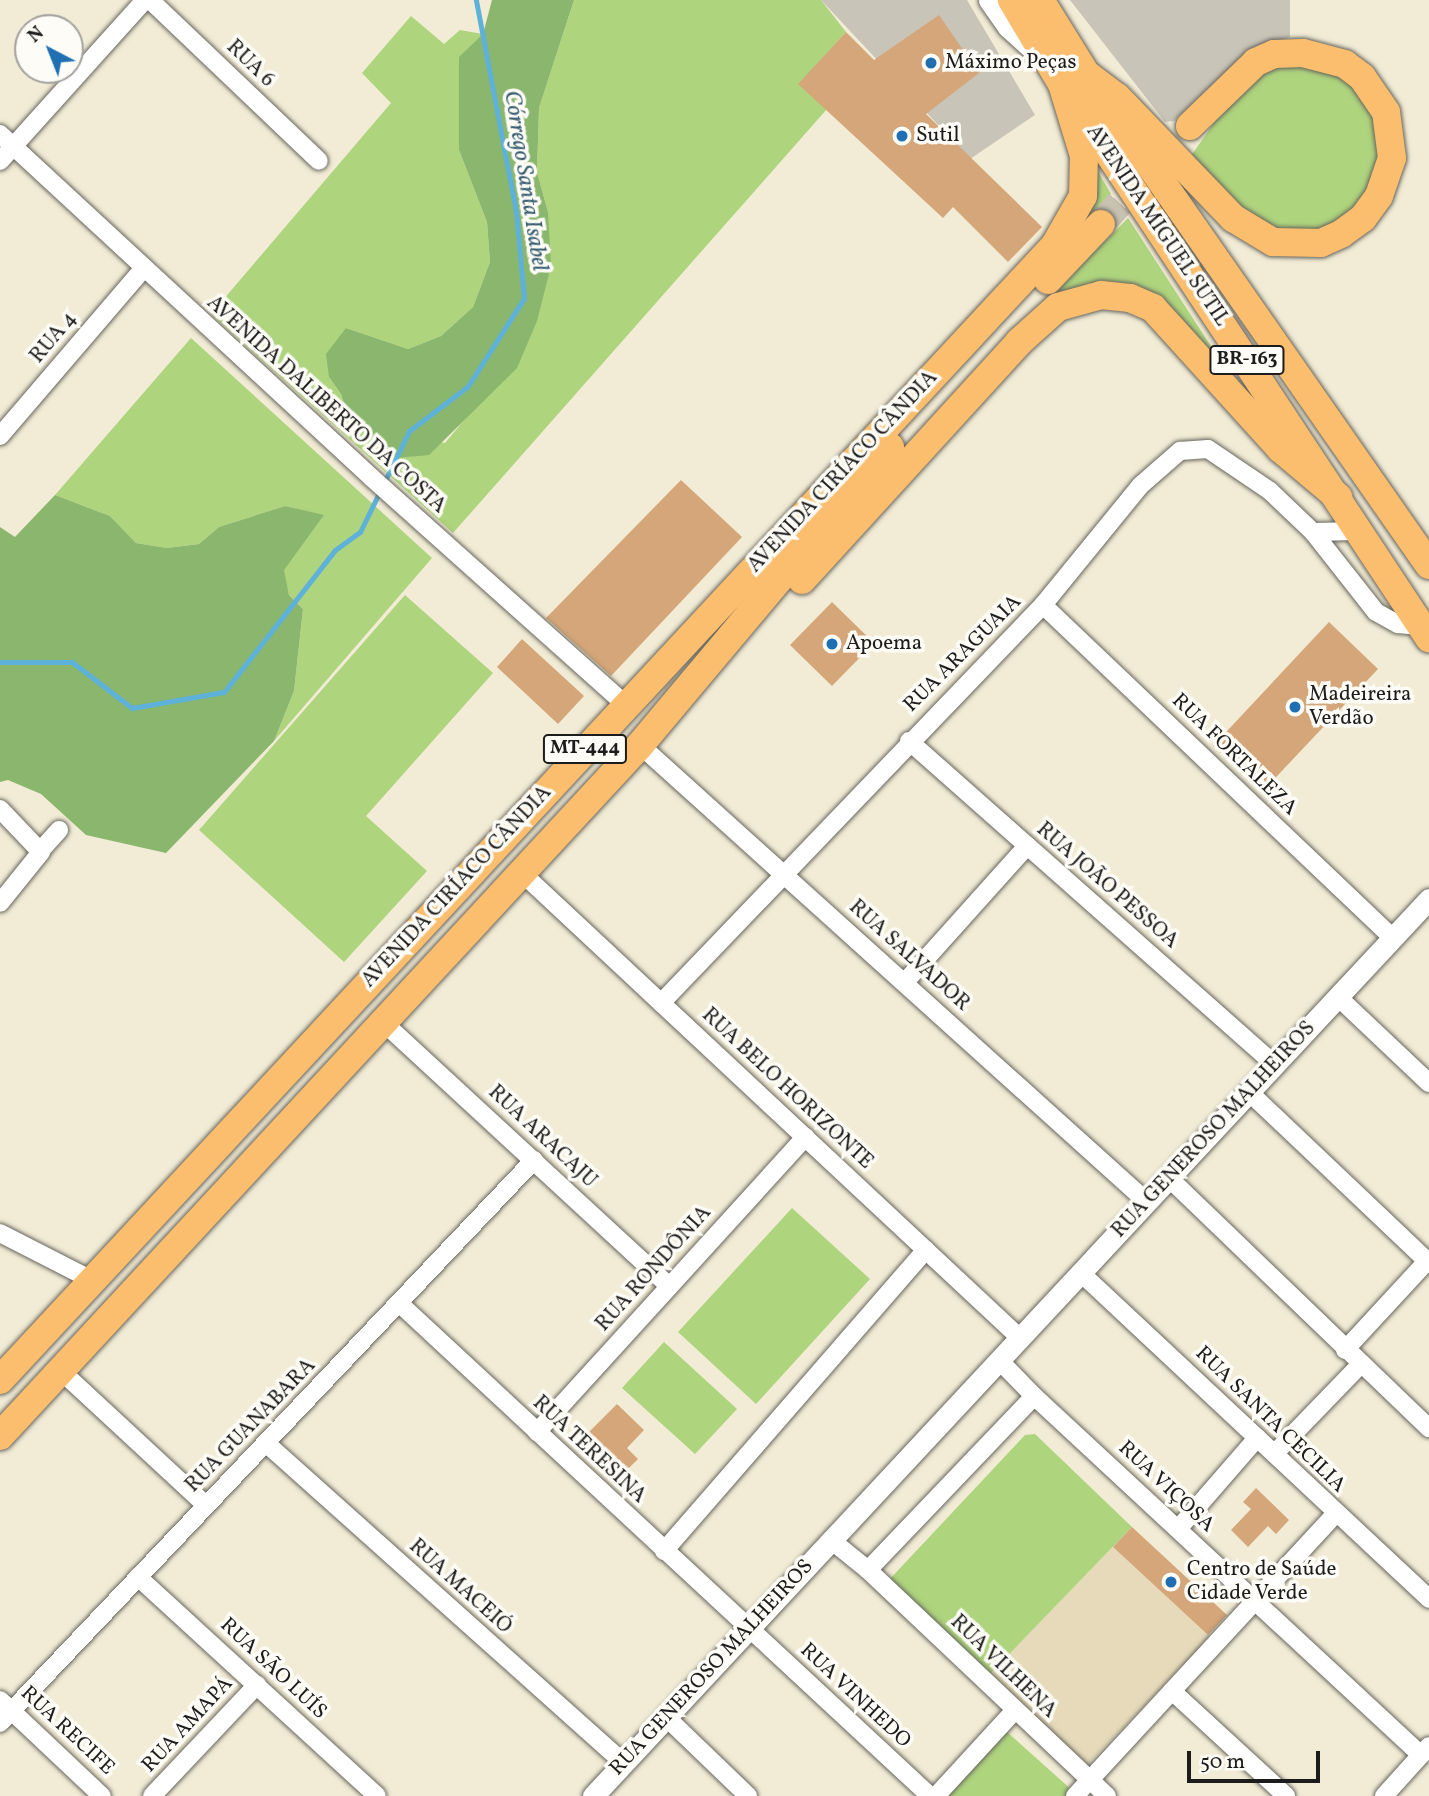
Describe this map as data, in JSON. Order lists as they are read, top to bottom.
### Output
{
  "streets": {
    "main road": [
      "AVENIDA MIGUEL SUTIL",
      "BR-163",
      "AVENIDA CIRÍACO CÂNDIA",
      "MT-444"
    ],
    "street": [
      "RUA 6",
      "RUA 4",
      "AVENIDA DALIBERTO DA COSTA",
      "RUA ARAGUAIA",
      "RUA FORTALEZA",
      "RUA JOÃO PESSOA",
      "RUA SALVADOR",
      "RUA BELO HORIZONTE",
      "RUA GENEROSO MALHEIROS",
      "RUA ARACAJU",
      "RUA RONDÔNIA",
      "RUA SANTA CECILIA",
      "RUA GUANABARA",
      "RUA TERESINA",
      "RUA VIÇOSA",
      "RUA MACEIÓ",
      "RUA VILHENA",
      "RUA SÃO LUÍS",
      "RUA VINHEDO",
      "RUA AMAPÁ",
      "RUA RECIFE"
    ]
  },
  "crossings": [
    ["AVENIDA MIGUEL SUTIL", "BR-163"],
    ["AVENIDA MIGUEL SUTIL", "AVENIDA CIRÍACO CÂNDIA"],
    ["AVENIDA MIGUEL SUTIL", "RUA ARAGUAIA"],
    ["AVENIDA MIGUEL SUTIL", "MT-444"],
    ["RUA 4", "AVENIDA DALIBERTO DA COSTA"],
    ["AVENIDA DALIBERTO DA COSTA", "AVENIDA CIRÍACO CÂNDIA"],
    ["AVENIDA CIRÍACO CÂNDIA", "MT-444"],
    ["AVENIDA CIRÍACO CÂNDIA", "RUA SALVADOR"],
    ["AVENIDA CIRÍACO CÂNDIA", "RUA BELO HORIZONTE"],
    ["AVENIDA CIRÍACO CÂNDIA", "RUA ARACAJU"],
    ["RUA ARAGUAIA", "RUA FORTALEZA"],
    ["RUA ARAGUAIA", "RUA JOÃO PESSOA"],
    ["RUA ARAGUAIA", "RUA SALVADOR"],
    ["RUA ARAGUAIA", "RUA BELO HORIZONTE"],
    ["RUA FORTALEZA", "RUA GENEROSO MALHEIROS"],
    ["RUA JOÃO PESSOA", "RUA GENEROSO MALHEIROS"],
    ["RUA SALVADOR", "RUA GENEROSO MALHEIROS"],
    ["RUA BELO HORIZONTE", "RUA GENEROSO MALHEIROS"],
    ["RUA BELO HORIZONTE", "RUA RONDÔNIA"],
    ["RUA GENEROSO MALHEIROS", "RUA SANTA CECILIA"],
    ["RUA GENEROSO MALHEIROS", "RUA TERESINA"],
    ["RUA GENEROSO MALHEIROS", "RUA MACEIÓ"],
    ["RUA GENEROSO MALHEIROS", "RUA VILHENA"],
    ["RUA GENEROSO MALHEIROS", "RUA VINHEDO"],
    ["RUA ARACAJU", "RUA RONDÔNIA"],
    ["RUA ARACAJU", "RUA GUANABARA"],
    ["RUA RONDÔNIA", "RUA TERESINA"],
    ["RUA GUANABARA", "RUA TERESINA"],
    ["RUA GUANABARA", "RUA MACEIÓ"],
    ["RUA GUANABARA", "RUA SÃO LUÍS"],
    ["RUA GUANABARA", "RUA RECIFE"],
    ["RUA TERESINA", "RUA VINHEDO"],
    ["RUA SÃO LUÍS", "RUA AMAPÁ"]
  ],
  "water": ["Córrego Santa Isabel"],
  "places": [
    "Máximo Peças",
    "Sutil",
    "Apoema",
    "Madeireira Verdão",
    "Centro de Saúde Cidade Verde"
  ],
  "scale_bar": "50 m",
  "north": "top left"
}
